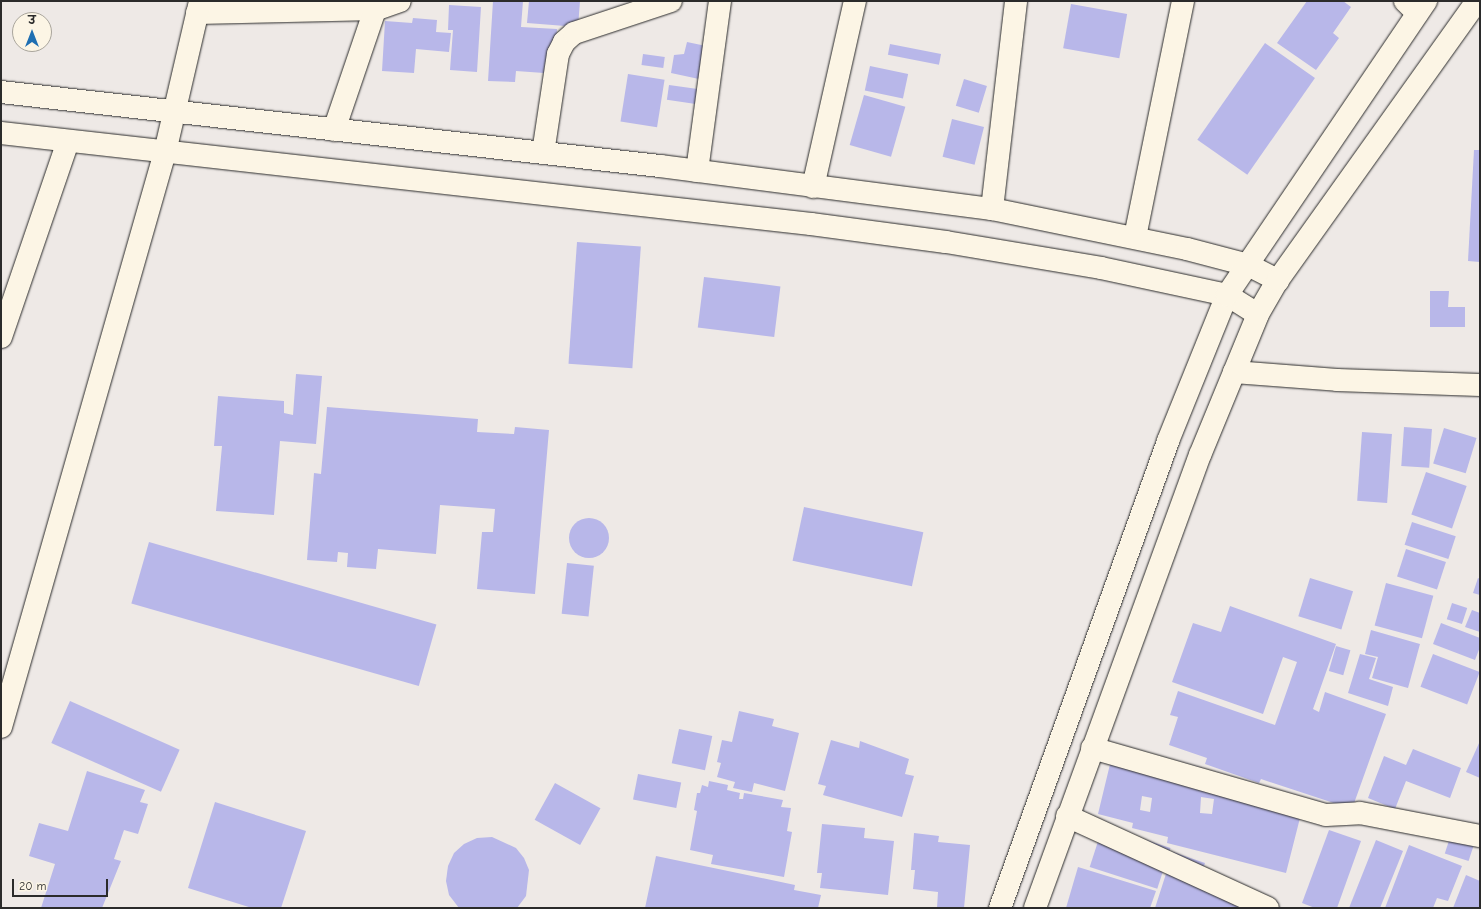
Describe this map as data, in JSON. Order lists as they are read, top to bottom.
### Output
{
  "scale_bar": "20 m",
  "north": "top"
}
